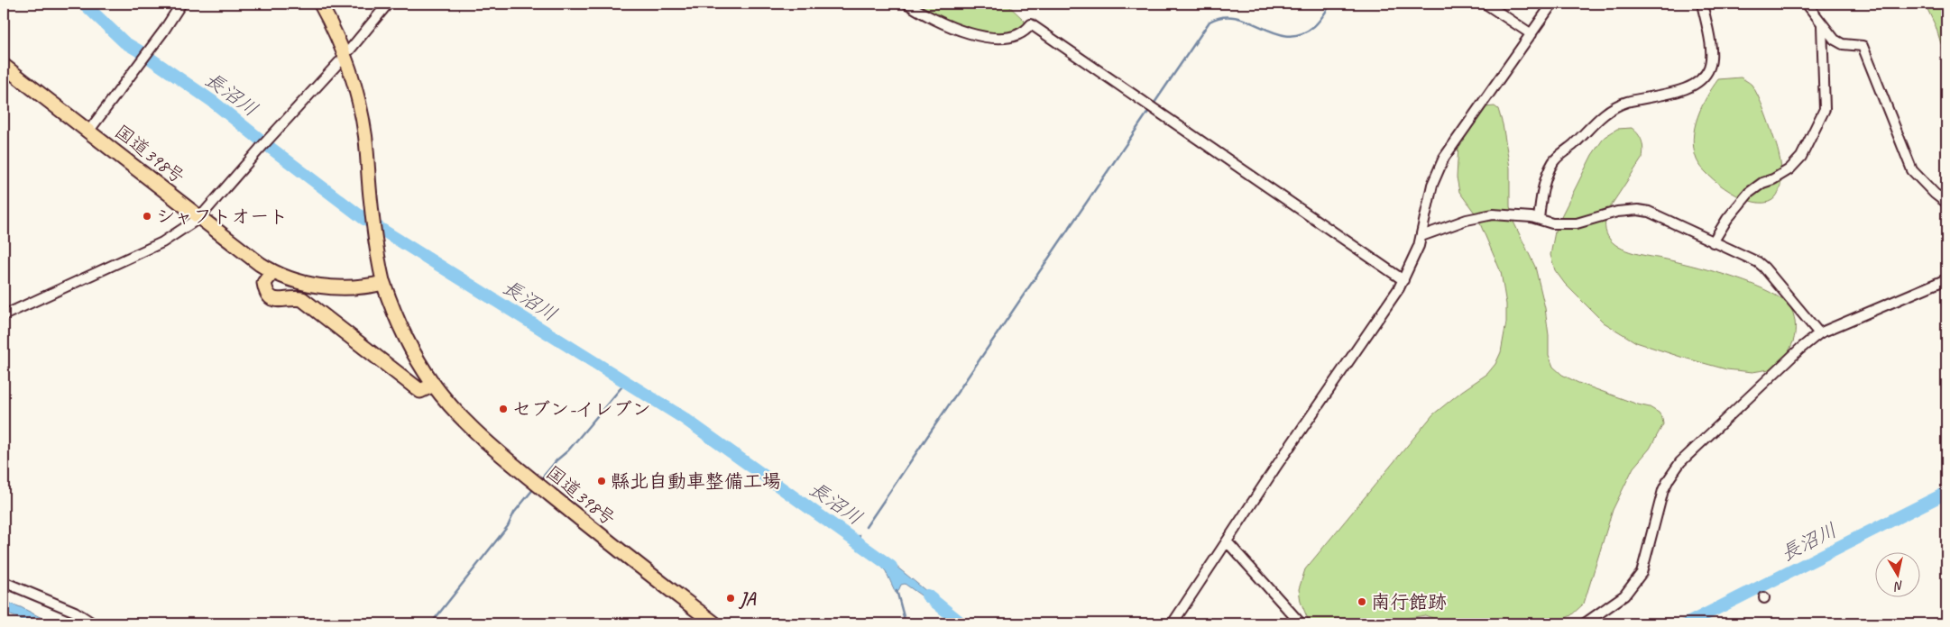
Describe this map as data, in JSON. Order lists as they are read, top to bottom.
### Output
{
  "streets": {
    "highway": ["国道398号"]
  },
  "water": ["長沼川"],
  "places": [
    "シャフトオート",
    "セブン-イレブン",
    "縣北自動車整備工場",
    "JA",
    "南行館跡"
  ],
  "north": "bottom"
}
